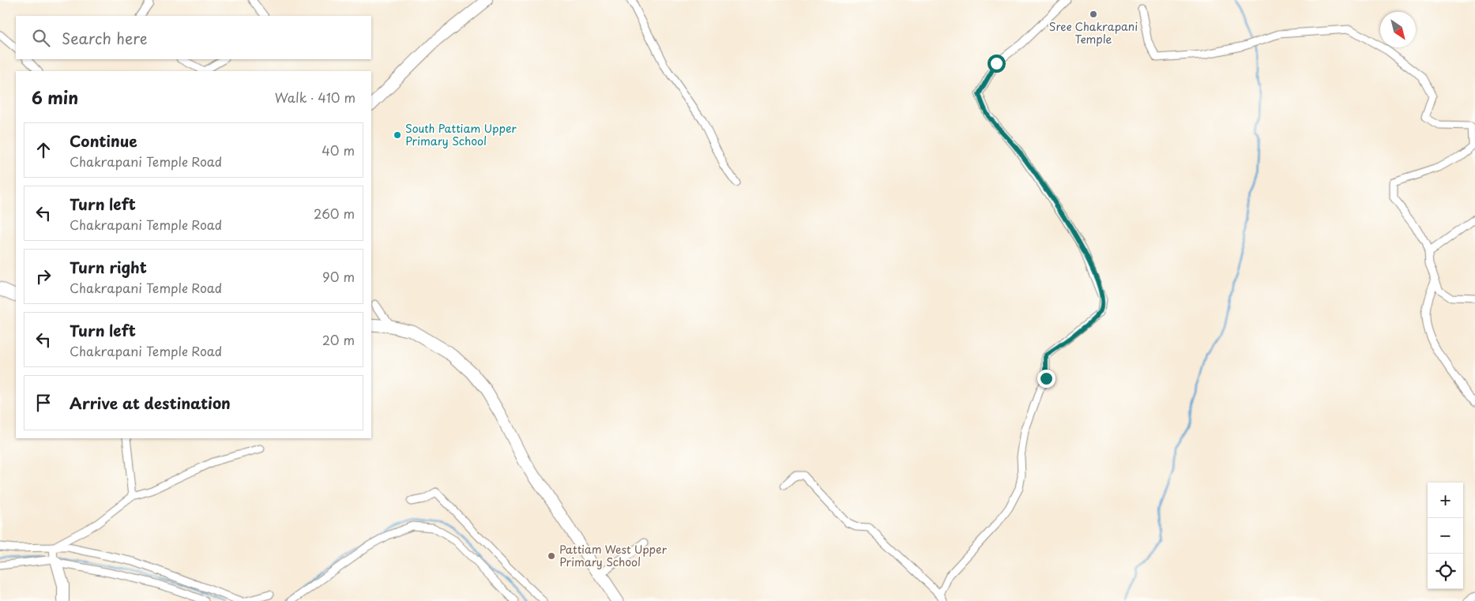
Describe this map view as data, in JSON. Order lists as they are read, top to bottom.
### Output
{
  "places": ["Sree Chakrapani Temple", "South Pattiam Upper Primary School", "Pattiam West Upper Primary School"],
  "north": "bottom right",
  "page": {
    "search": "Search here",
    "heading": ["6 min", "Walk · 410 m"],
    "list": [
      ["Continue", "Chakrapani Temple Road", "40 m"],
      ["Turn left", "Chakrapani Temple Road", "260 m"],
      ["Turn right", "Chakrapani Temple Road", "90 m"],
      ["Turn left", "Chakrapani Temple Road", "20 m"],
      "Arrive at destination"
    ],
    "map_buttons": ["+", "−"]
  }
}
